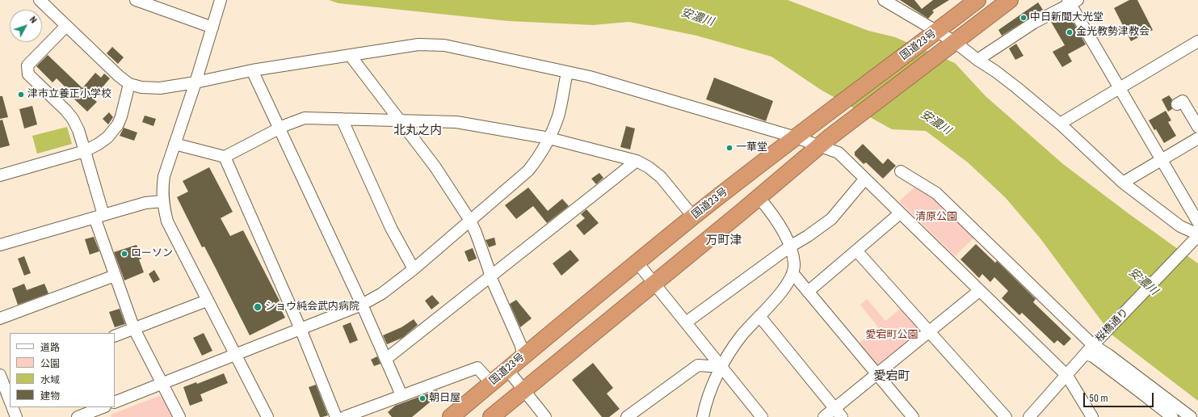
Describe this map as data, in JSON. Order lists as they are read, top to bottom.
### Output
{
  "streets": {
    "highway": ["国道23号"],
    "street": ["桜橋通り"]
  },
  "districts": ["北丸之内", "万町津", "愛宕町"],
  "water": ["安濃川"],
  "parks": ["清原公園", "愛宕町公園"],
  "places": [
    "中日新聞大光堂",
    "金光教勢津教会",
    "津市立養正小学校",
    "一華堂",
    "ローソン",
    "ショウ純会武内病院",
    "朝日屋"
  ],
  "legend": [
    "道路",
    "公園",
    "水域",
    "建物"
  ],
  "scale_bar": "50 m",
  "north": "top right"
}
